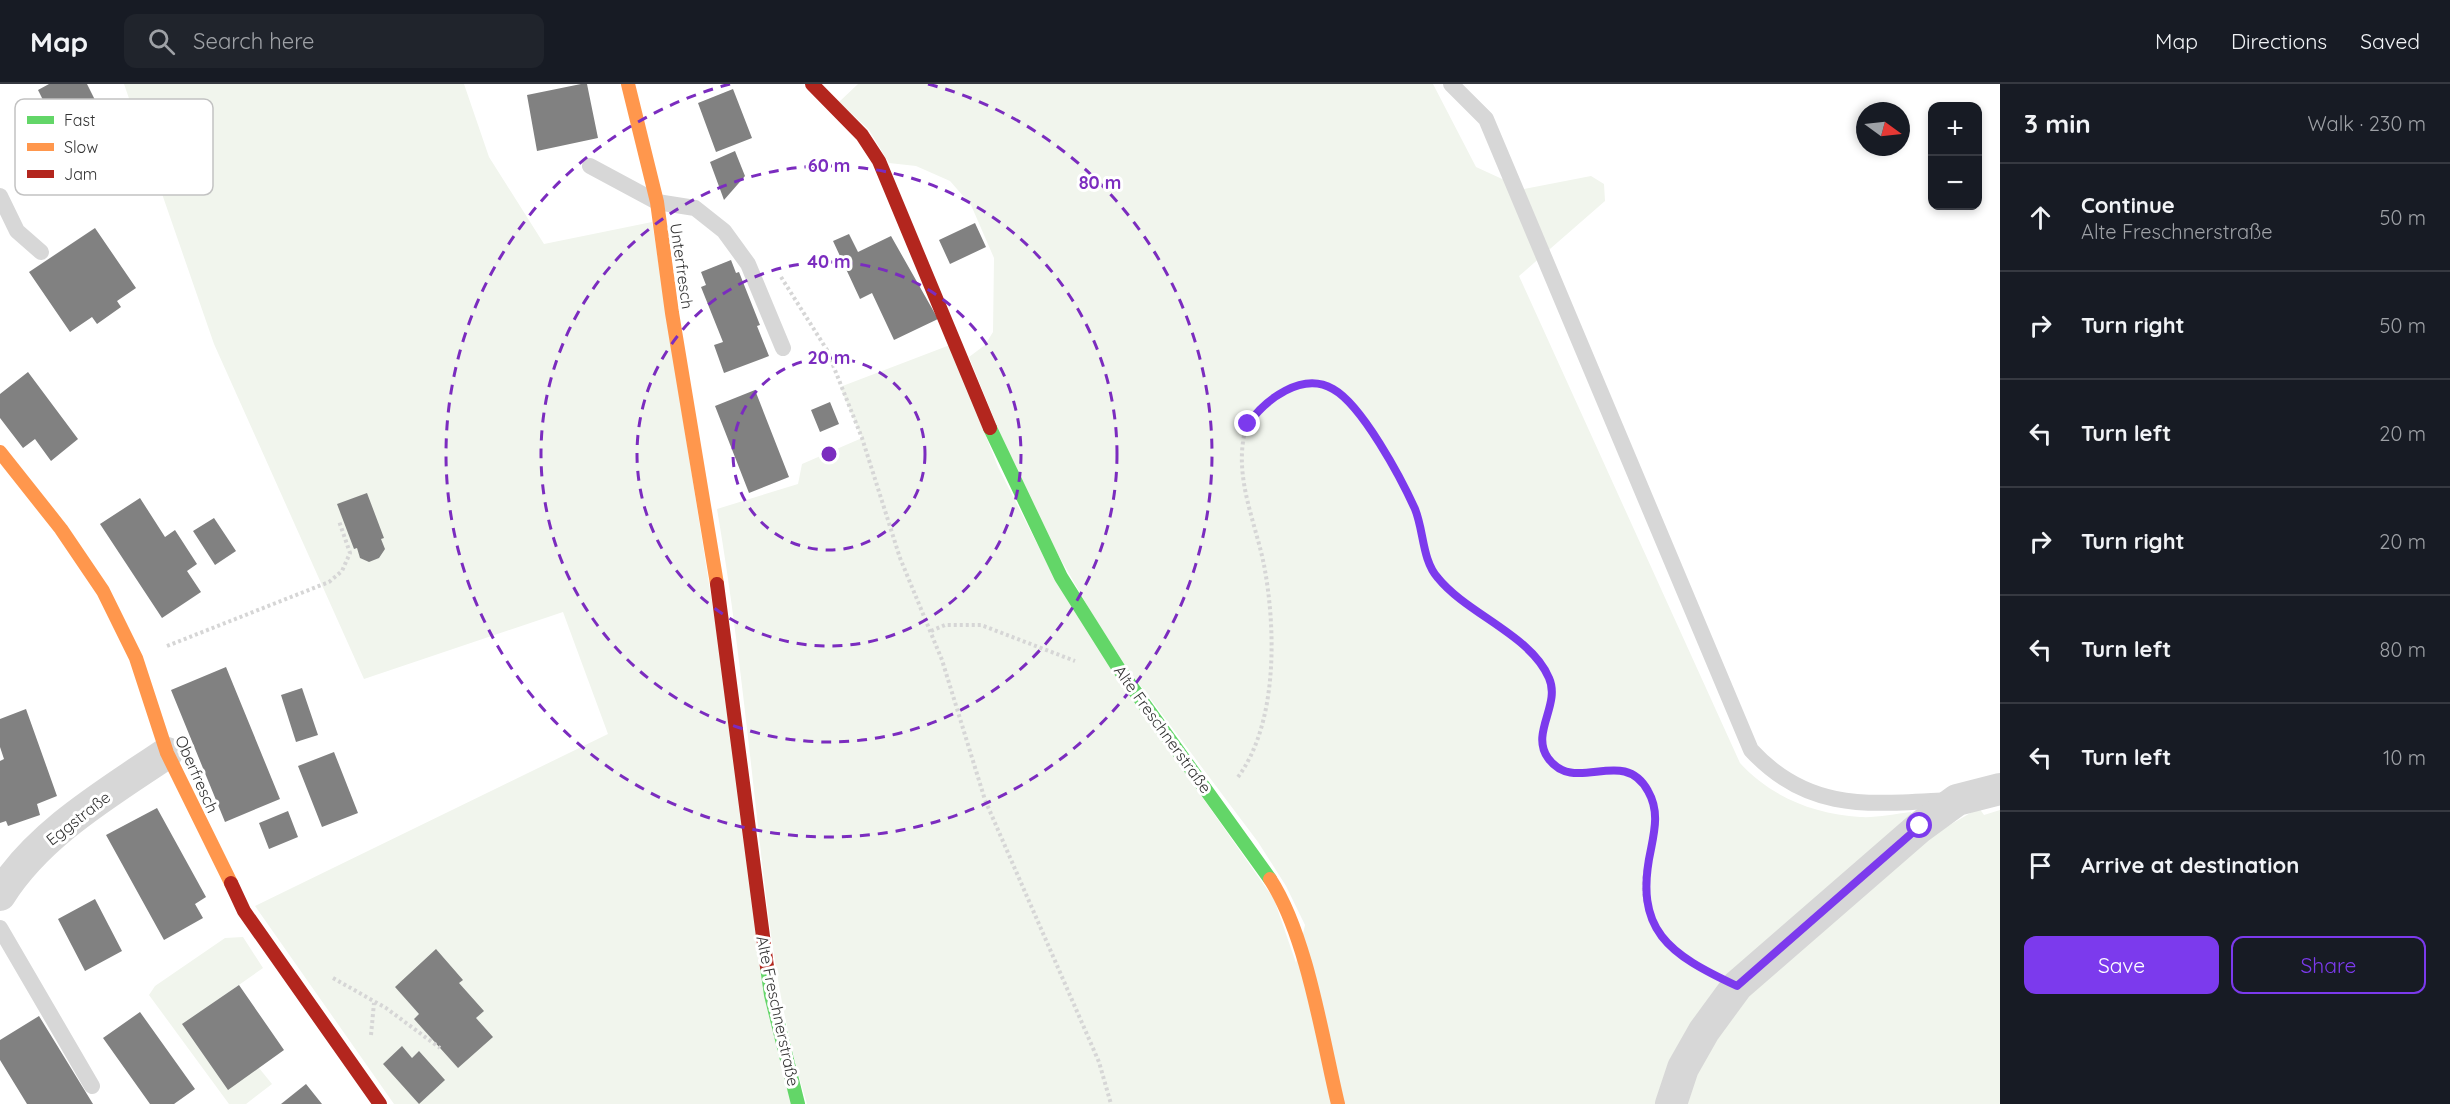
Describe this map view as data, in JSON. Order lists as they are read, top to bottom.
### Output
{
  "streets": {
    "street": [
      "Unterfresch",
      "Alte Freschnerstraße",
      "Oberfresch",
      "Eggstraße"
    ]
  },
  "crossings": [
    ["Unterfresch", "Alte Freschnerstraße"],
    ["Oberfresch", "Eggstraße"]
  ],
  "legend": ["Fast", "Slow", "Jam"],
  "north": "right",
  "page": {
    "header": "Map",
    "search": "Search here",
    "nav": ["Map", "Directions", "Saved"],
    "heading": ["3 min", "Walk · 230 m"],
    "map_buttons": ["+", "−"],
    "list": [
      ["Continue", "Alte Freschnerstraße", "50 m"],
      ["Turn right", "50 m"],
      ["Turn left", "20 m"],
      ["Turn right", "20 m"],
      ["Turn left", "80 m"],
      ["Turn left", "10 m"],
      "Arrive at destination"
    ],
    "buttons": ["Save", "Share"]
  },
  "rings": [
    "60 m",
    "80 m",
    "40 m",
    "20 m"
  ]
}
